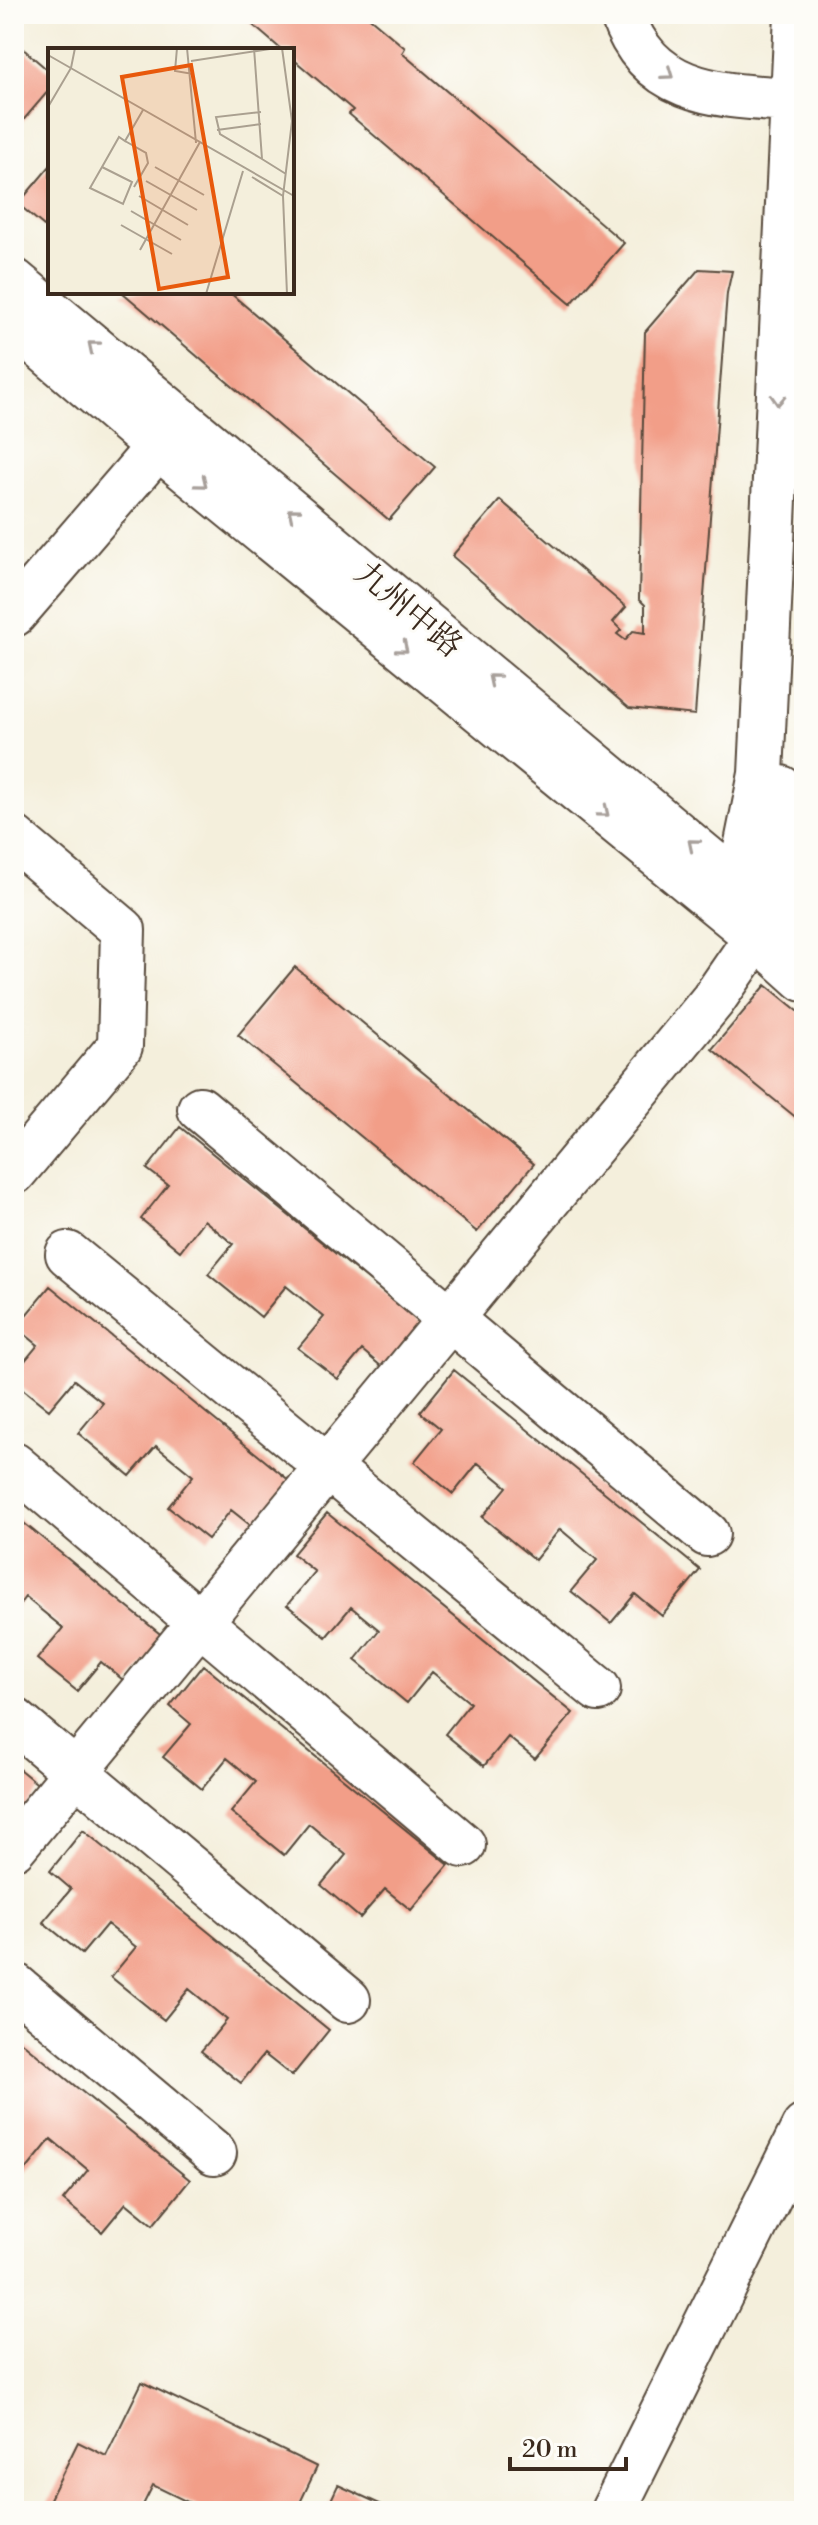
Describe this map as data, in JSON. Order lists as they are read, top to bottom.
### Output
{
  "streets": {
    "street": ["九州中路"]
  },
  "scale_bar": "20 m"
}
